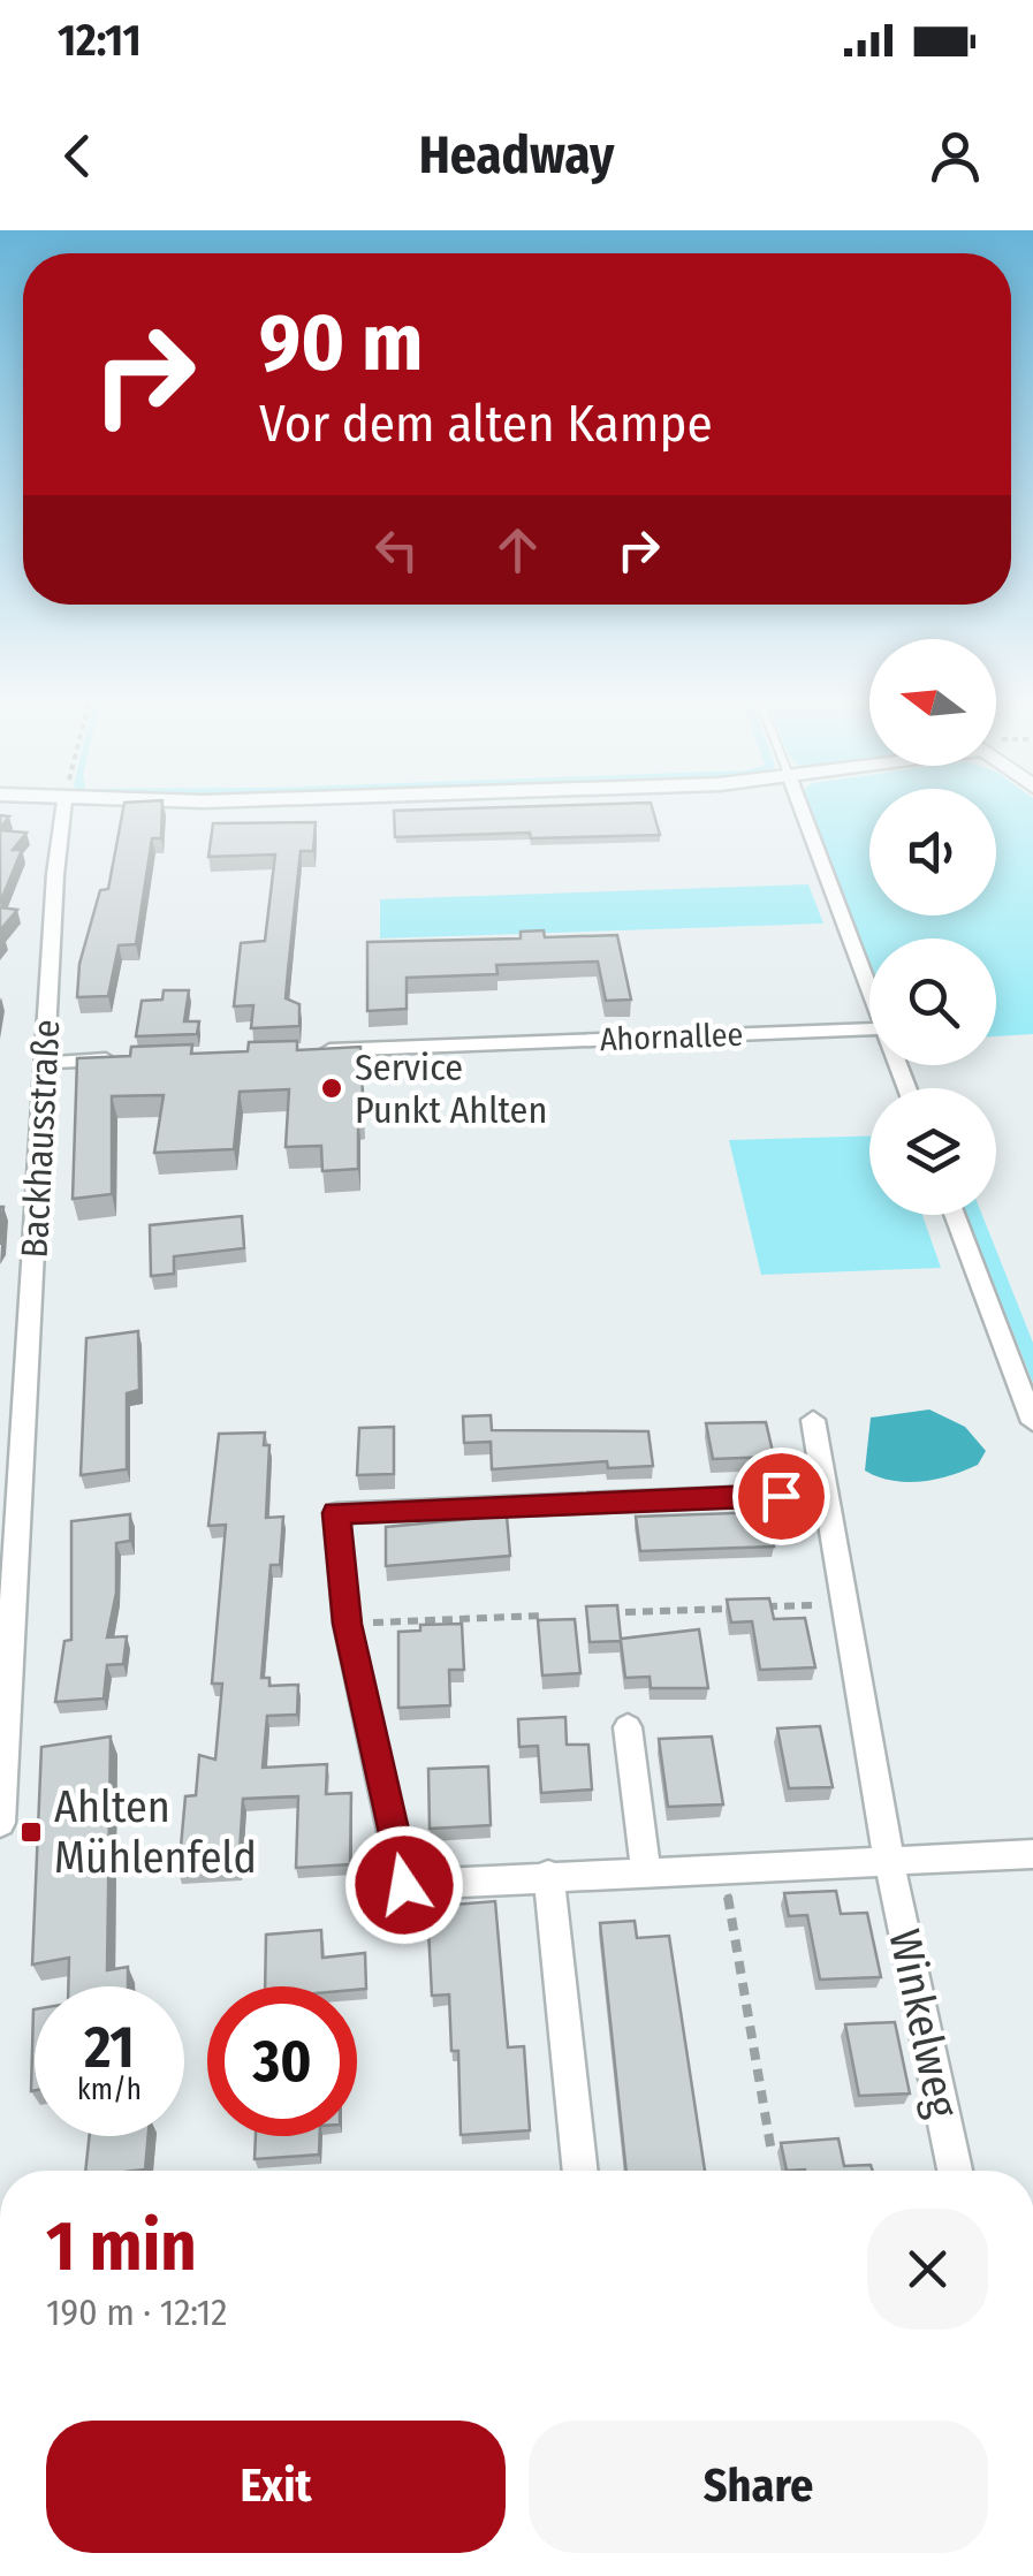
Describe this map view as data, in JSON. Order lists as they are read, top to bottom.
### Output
{
  "streets": {
    "street": ["Ahornallee", "Backhausstraße", "Winkelweg"]
  },
  "places": {
    "other": ["Service Punkt Ahlten"],
    "transit": ["Ahlten Mühlenfeld"]
  },
  "north": "left",
  "page": {
    "status": "12:11",
    "header": "Headway",
    "turn": ["90 m", "Vor dem alten Kampe"],
    "speed": "21 km/h",
    "limit": "30",
    "heading": ["1 min", "190 m · 12:12"],
    "buttons": ["Exit", "Share"]
  }
}
